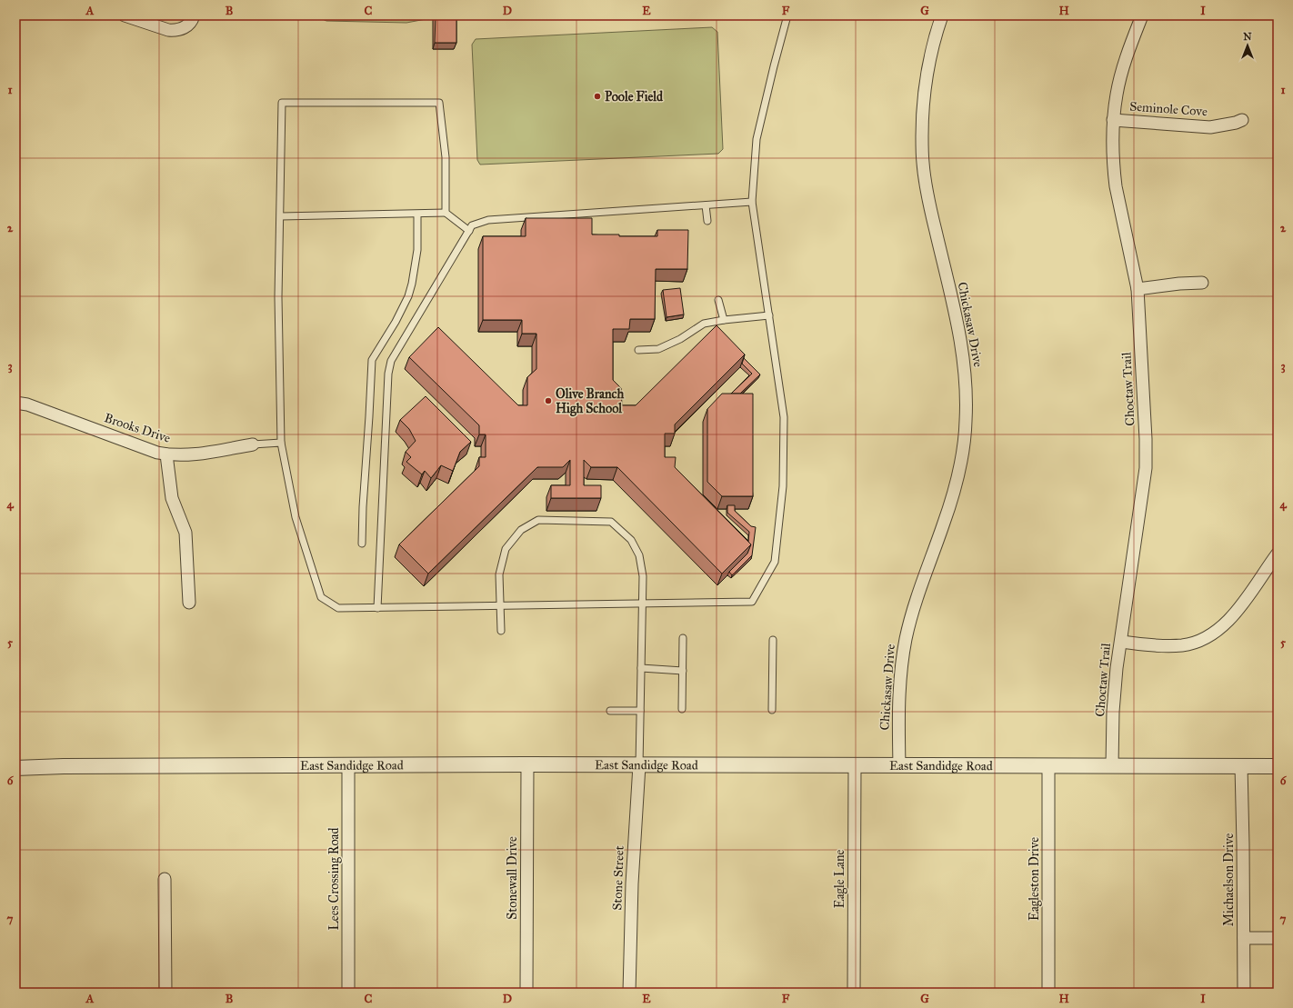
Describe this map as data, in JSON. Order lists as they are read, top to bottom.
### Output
{
  "streets": {
    "street": [
      "Seminole Cove",
      "Chickasaw Drive",
      "Choctaw Trail",
      "Brooks Drive",
      "East Sandidge Road",
      "Stonewall Drive",
      "Stone Street",
      "Lees Crossing Road",
      "Eagle Lane",
      "Eagleston Drive",
      "Michaelson Drive"
    ]
  },
  "crossings": [
    ["Seminole Cove", "Choctaw Trail"],
    ["Chickasaw Drive", "East Sandidge Road"],
    ["Choctaw Trail", "East Sandidge Road"],
    ["East Sandidge Road", "Stonewall Drive"],
    ["East Sandidge Road", "Stone Street"],
    ["East Sandidge Road", "Lees Crossing Road"],
    ["East Sandidge Road", "Eagle Lane"],
    ["East Sandidge Road", "Eagleston Drive"],
    ["East Sandidge Road", "Michaelson Drive"]
  ],
  "places": ["Poole Field", "Olive Branch High School"],
  "north": "top",
  "grid": {
    "columns": [
      "A",
      "B",
      "C",
      "D",
      "E",
      "F",
      "G",
      "H",
      "I"
    ],
    "rows": [
      "1",
      "2",
      "3",
      "4",
      "5",
      "6",
      "7"
    ]
  }
}
